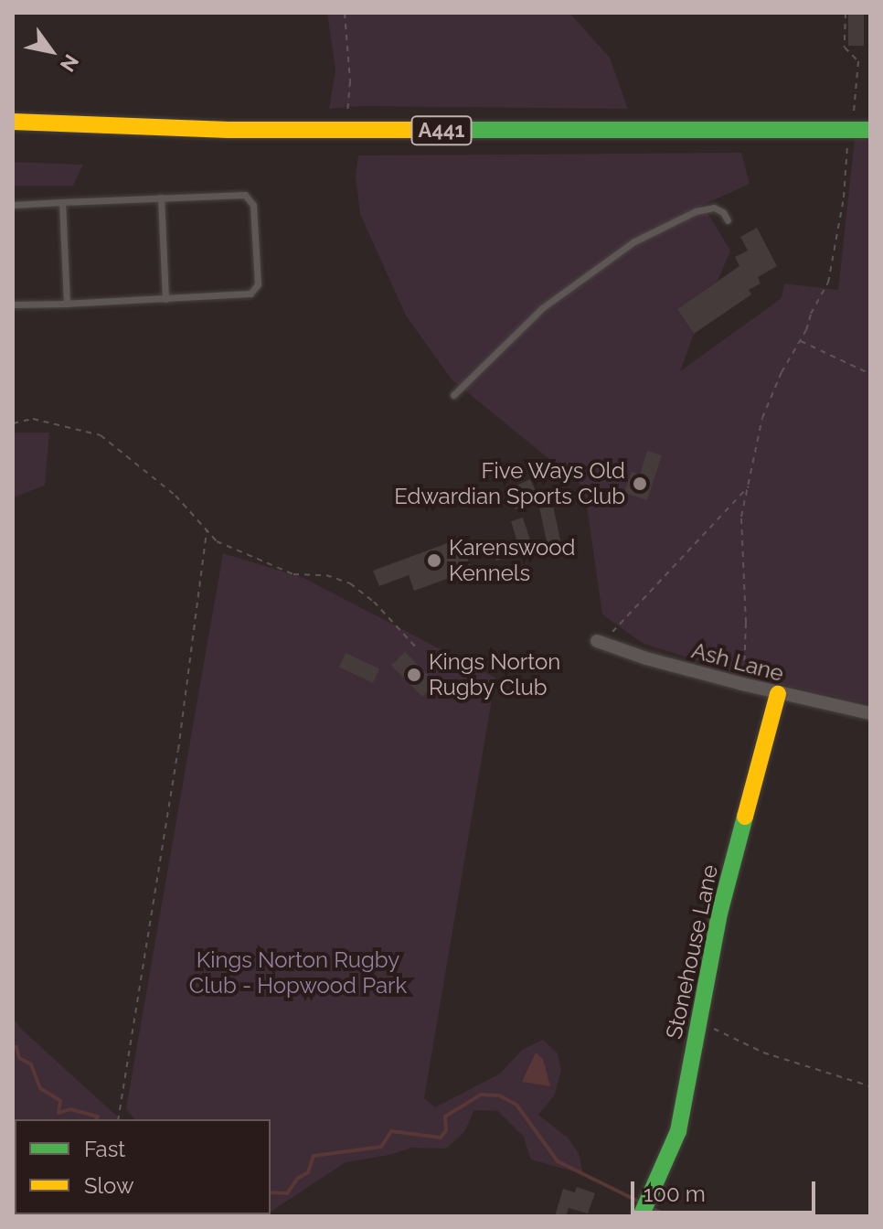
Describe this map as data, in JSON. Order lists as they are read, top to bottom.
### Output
{
  "streets": {
    "main road": ["A441", "Stonehouse Lane"],
    "street": ["Ash Lane"]
  },
  "crossings": [
    ["Ash Lane", "Stonehouse Lane"]
  ],
  "parks": ["Kings Norton Rugby Club - Hopwood Park"],
  "places": ["Five Ways Old Edwardian Sports Club", "Karenswood Kennels", "Kings Norton Rugby Club"],
  "legend": ["Fast", "Slow"],
  "scale_bar": "100 m",
  "north": "bottom right"
}
